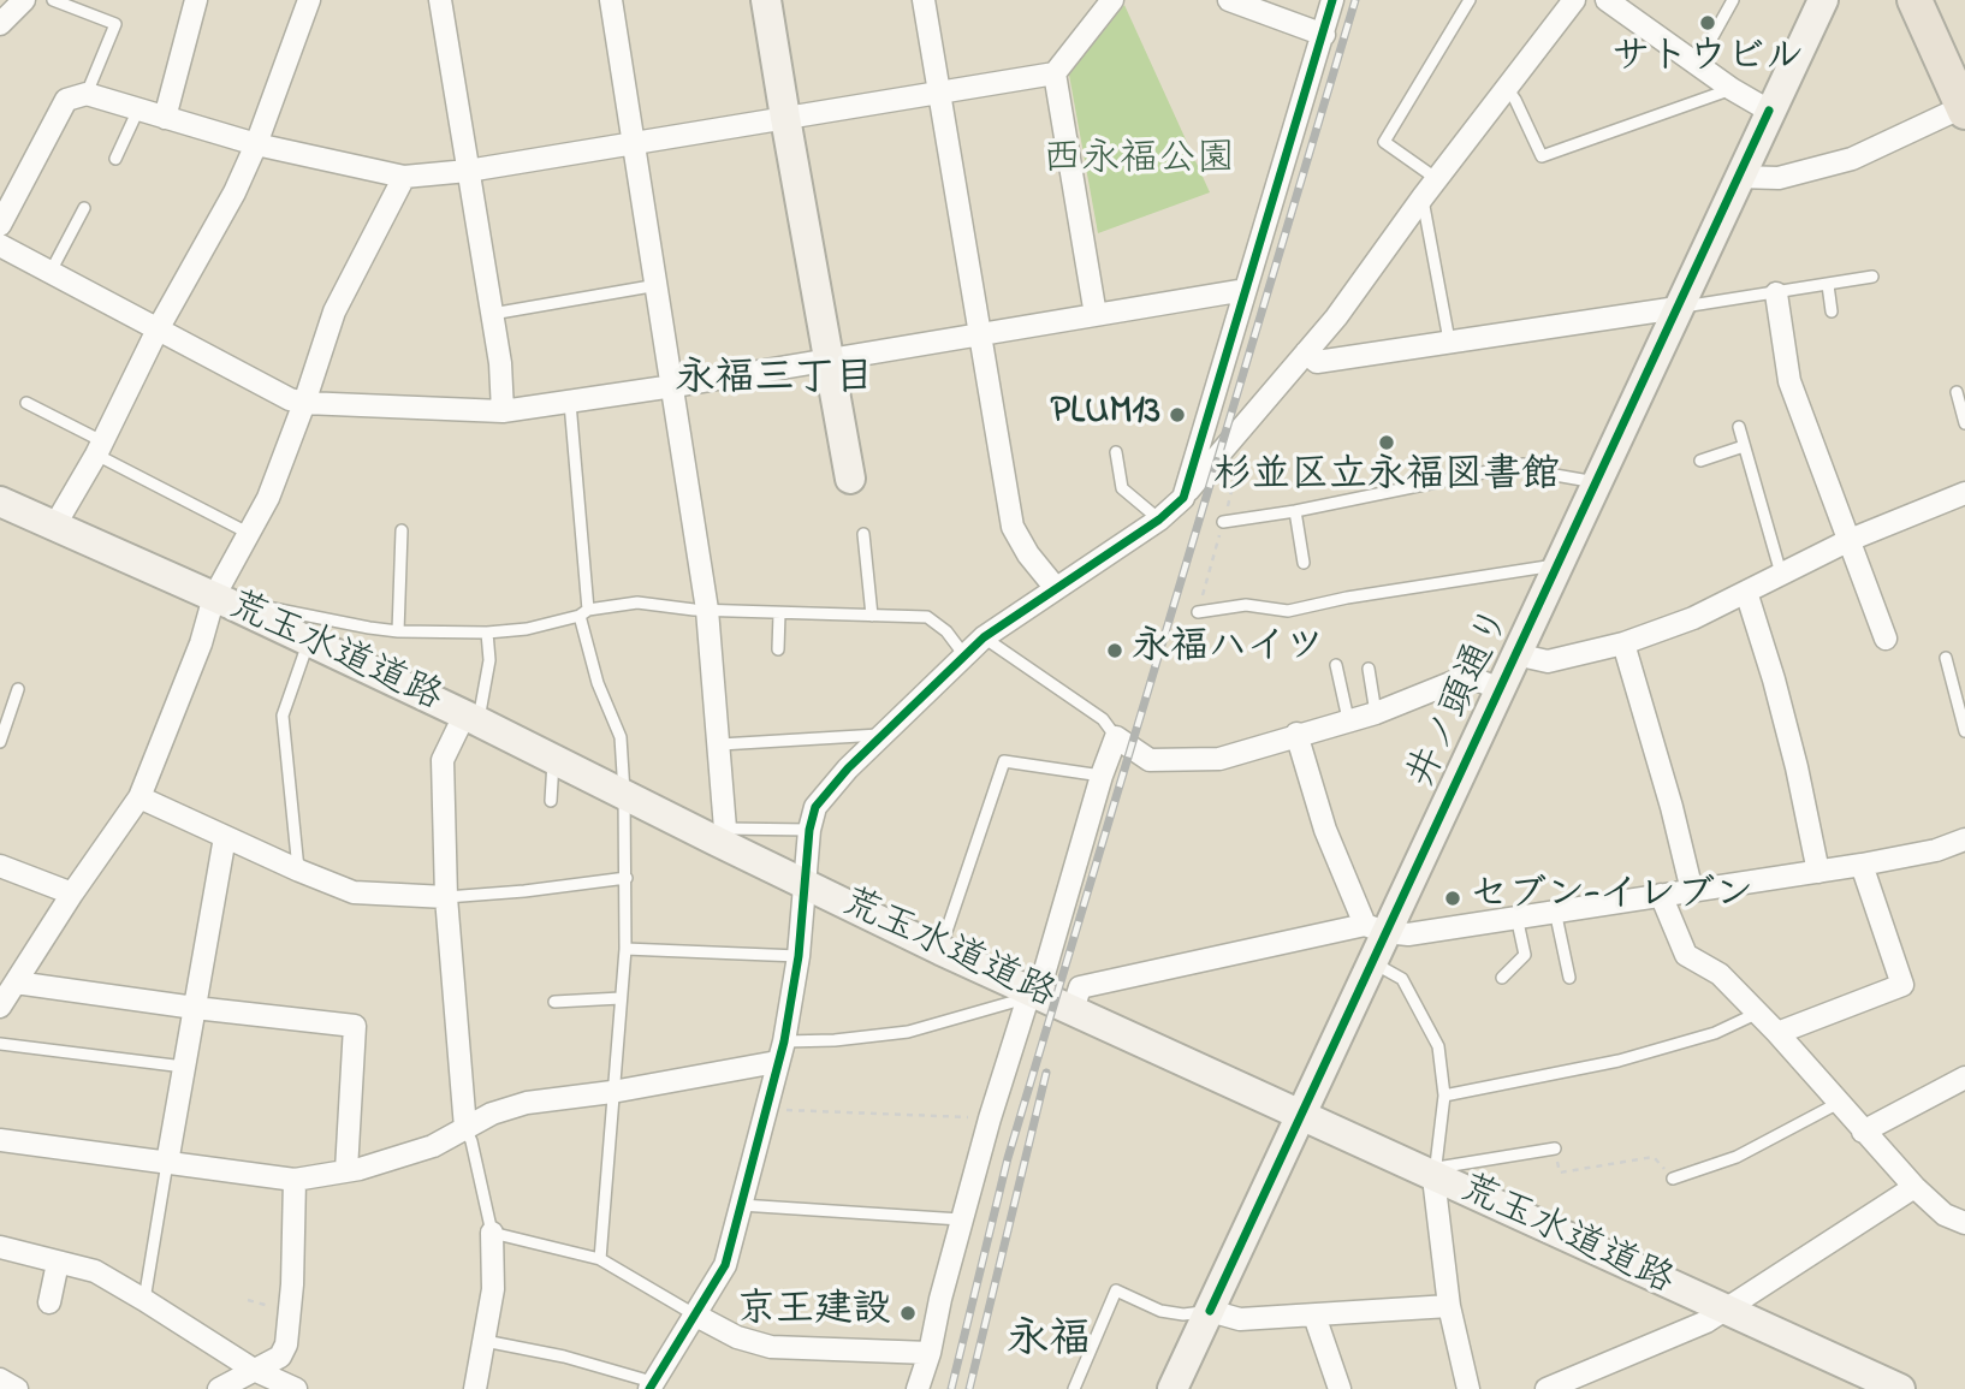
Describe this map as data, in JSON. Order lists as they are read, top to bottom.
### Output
{
  "streets": {
    "main road": ["荒玉水道道路", "井ノ頭通り"]
  },
  "crossings": [
    ["荒玉水道道路", "井ノ頭通り"]
  ],
  "districts": ["永福三丁目", "永福"],
  "parks": ["西永福公園"],
  "places": [
    "サトウビル",
    "PLUM13",
    "杉並区立永福図書館",
    "永福ハイツ",
    "セブン-イレブン",
    "京王建設"
  ]
}
